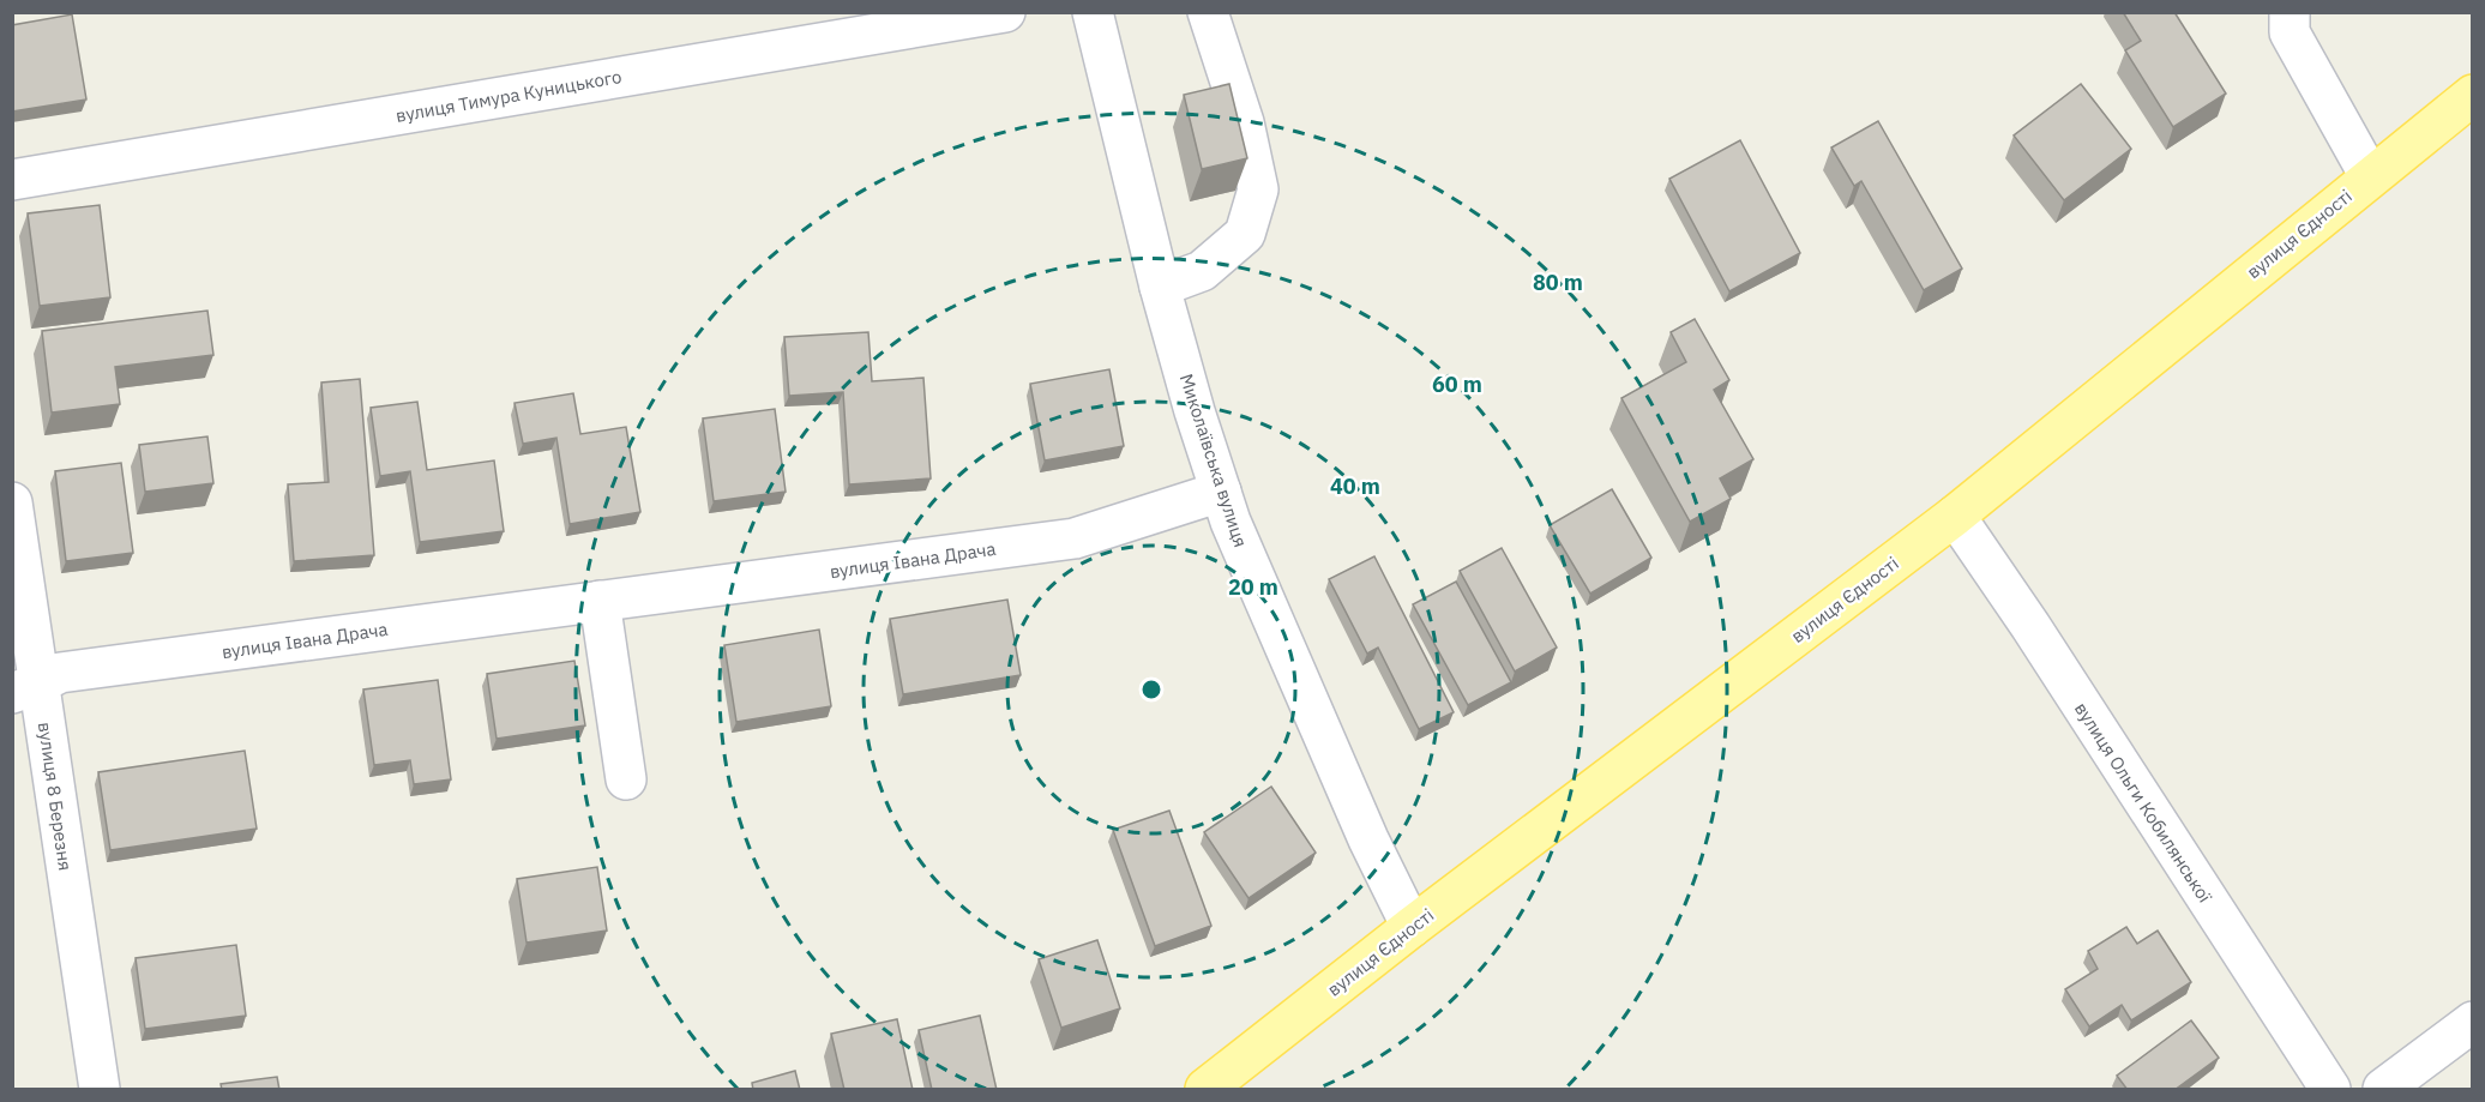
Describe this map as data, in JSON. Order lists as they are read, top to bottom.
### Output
{
  "streets": {
    "main road": ["вулиця Єдності"],
    "street": [
      "вулиця Тимура Куницького",
      "Миколаївська вулиця",
      "вулиця Івана Драча",
      "вулиця 8 Березня",
      "вулиця Ольги Кобилянської"
    ]
  },
  "crossings": [
    ["вулиця Єдності", "Миколаївська вулиця"],
    ["вулиця Єдності", "вулиця Ольги Кобилянської"],
    ["Миколаївська вулиця", "вулиця Івана Драча"],
    ["вулиця Івана Драча", "вулиця 8 Березня"]
  ],
  "rings": [
    "80 m",
    "60 m",
    "40 m",
    "20 m"
  ]
}
